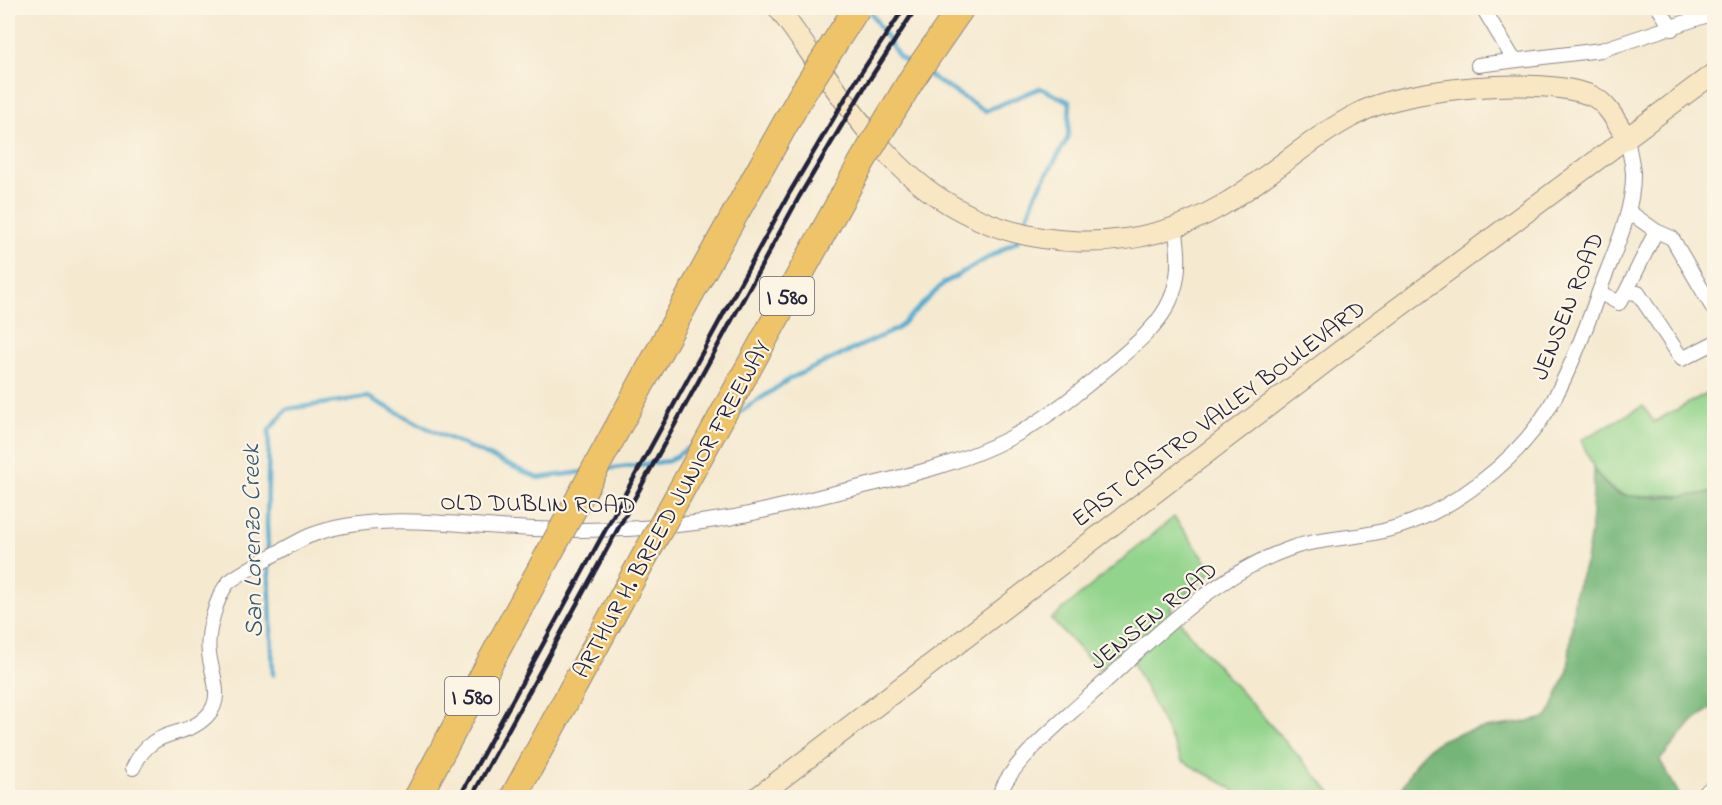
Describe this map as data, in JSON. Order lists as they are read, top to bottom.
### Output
{
  "streets": {
    "highway": ["I 580", "ARTHUR H. BREED JUNIOR FREEWAY"],
    "main road": ["EAST CASTRO VALLEY BOULEVARD"],
    "street": ["JENSEN ROAD", "OLD DUBLIN ROAD"]
  },
  "crossings": [
    ["JENSEN ROAD", "EAST CASTRO VALLEY BOULEVARD"]
  ],
  "water": ["San Lorenzo Creek"]
}
